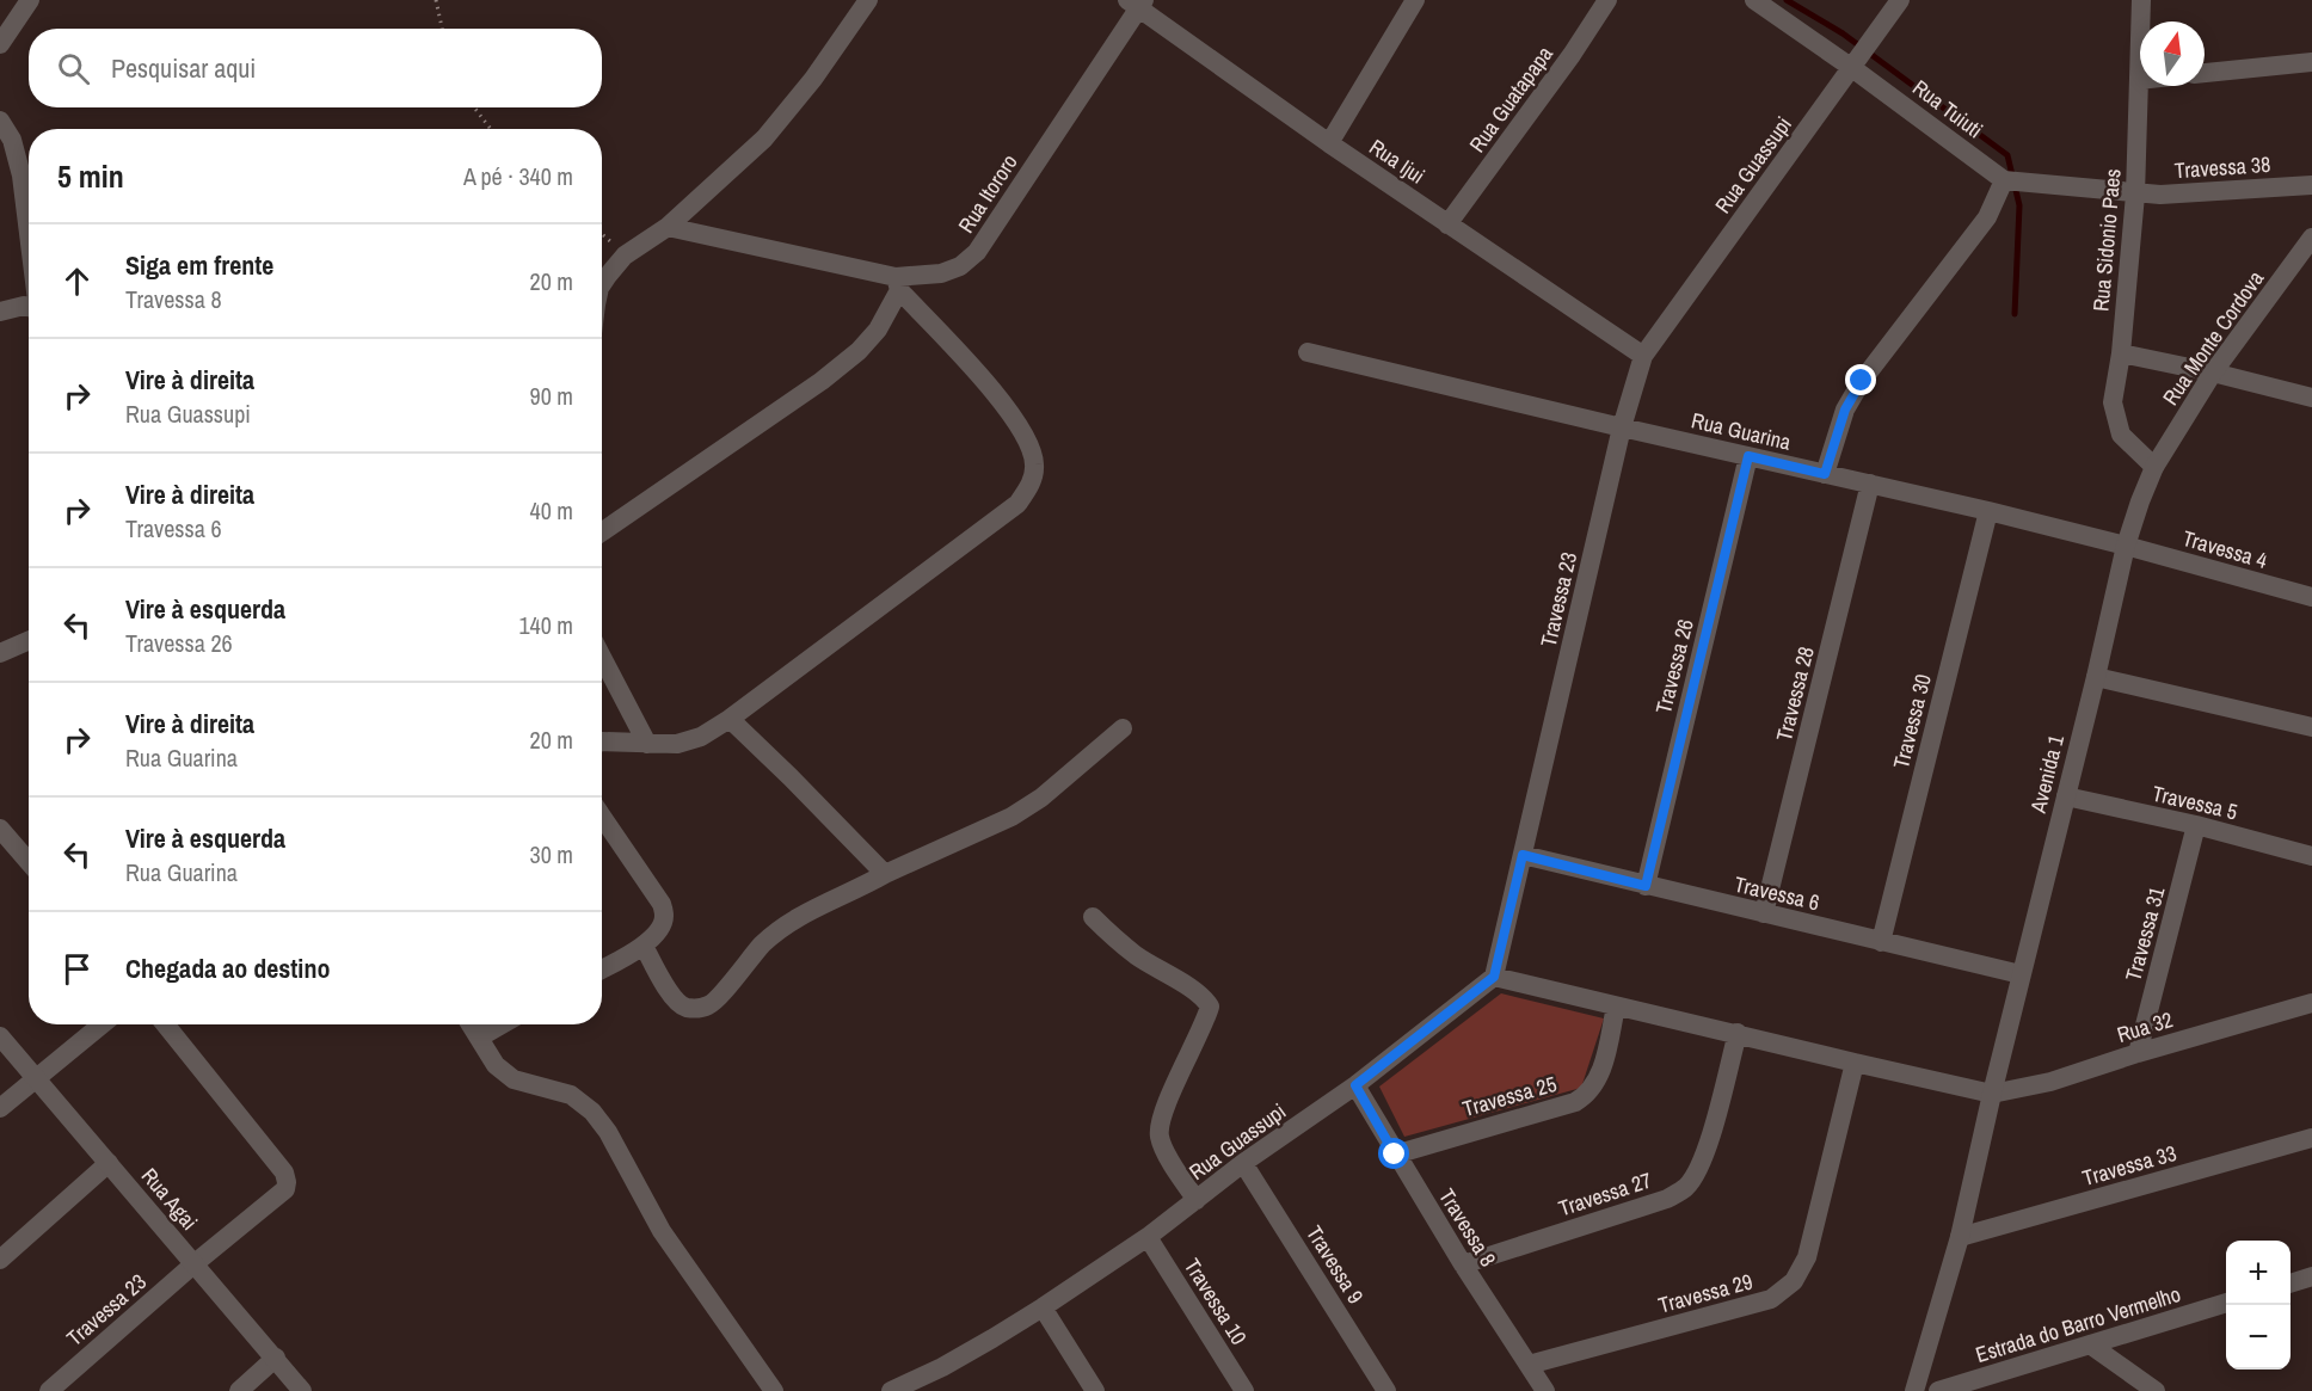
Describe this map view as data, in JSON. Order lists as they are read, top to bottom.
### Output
{
  "streets": {
    "street": [
      "Rua Guatapapa",
      "Rua Tuiuti",
      "Rua Ijui",
      "Rua Guassupi",
      "Travessa 38",
      "Rua Itororo",
      "Rua Sidonio Paes",
      "Rua Monte Cordova",
      "Rua Guarina",
      "Travessa 4",
      "Travessa 23",
      "Travessa 26",
      "Travessa 28",
      "Travessa 30",
      "Avenida 1",
      "Travessa 5",
      "Travessa 6",
      "Travessa 31",
      "Rua 32",
      "Travessa 25",
      "Travessa 33",
      "Travessa 27",
      "Rua Agai",
      "Travessa 8",
      "Travessa 9",
      "Travessa 29",
      "Travessa 10",
      "Estrada do Barro Vermelho"
    ]
  },
  "crossings": [
    ["Rua Guatapapa", "Rua Ijui"],
    ["Rua Tuiuti", "Rua Guassupi"],
    ["Rua Ijui", "Rua Guassupi"],
    ["Rua Ijui", "Rua Itororo"],
    ["Rua Ijui", "Travessa 23"],
    ["Rua Guassupi", "Travessa 23"],
    ["Rua Guassupi", "Travessa 8"],
    ["Rua Guassupi", "Travessa 9"],
    ["Rua Guassupi", "Travessa 10"],
    ["Travessa 38", "Rua Sidonio Paes"],
    ["Rua Sidonio Paes", "Rua Monte Cordova"],
    ["Rua Sidonio Paes", "Avenida 1"],
    ["Rua Monte Cordova", "Avenida 1"],
    ["Rua Guarina", "Travessa 23"],
    ["Rua Guarina", "Travessa 26"],
    ["Travessa 4", "Avenida 1"],
    ["Travessa 23", "Travessa 6"],
    ["Travessa 23", "Rua Agai"],
    ["Travessa 26", "Travessa 6"],
    ["Travessa 28", "Travessa 6"],
    ["Travessa 30", "Travessa 6"],
    ["Avenida 1", "Travessa 5"],
    ["Avenida 1", "Travessa 6"],
    ["Avenida 1", "Rua 32"],
    ["Avenida 1", "Travessa 33"],
    ["Travessa 5", "Travessa 31"],
    ["Travessa 31", "Rua 32"],
    ["Travessa 25", "Travessa 8"],
    ["Travessa 27", "Travessa 8"],
    ["Travessa 8", "Travessa 29"]
  ],
  "north": "top",
  "page": {
    "search": "Pesquisar aqui",
    "heading": ["5 min", "A pé · 340 m"],
    "list": [
      ["Siga em frente", "Travessa 8", "20 m"],
      ["Vire à direita", "Rua Guassupi", "90 m"],
      ["Vire à direita", "Travessa 6", "40 m"],
      ["Vire à esquerda", "Travessa 26", "140 m"],
      ["Vire à direita", "Rua Guarina", "20 m"],
      ["Vire à esquerda", "Rua Guarina", "30 m"],
      "Chegada ao destino"
    ],
    "map_buttons": ["+", "−"]
  }
}
